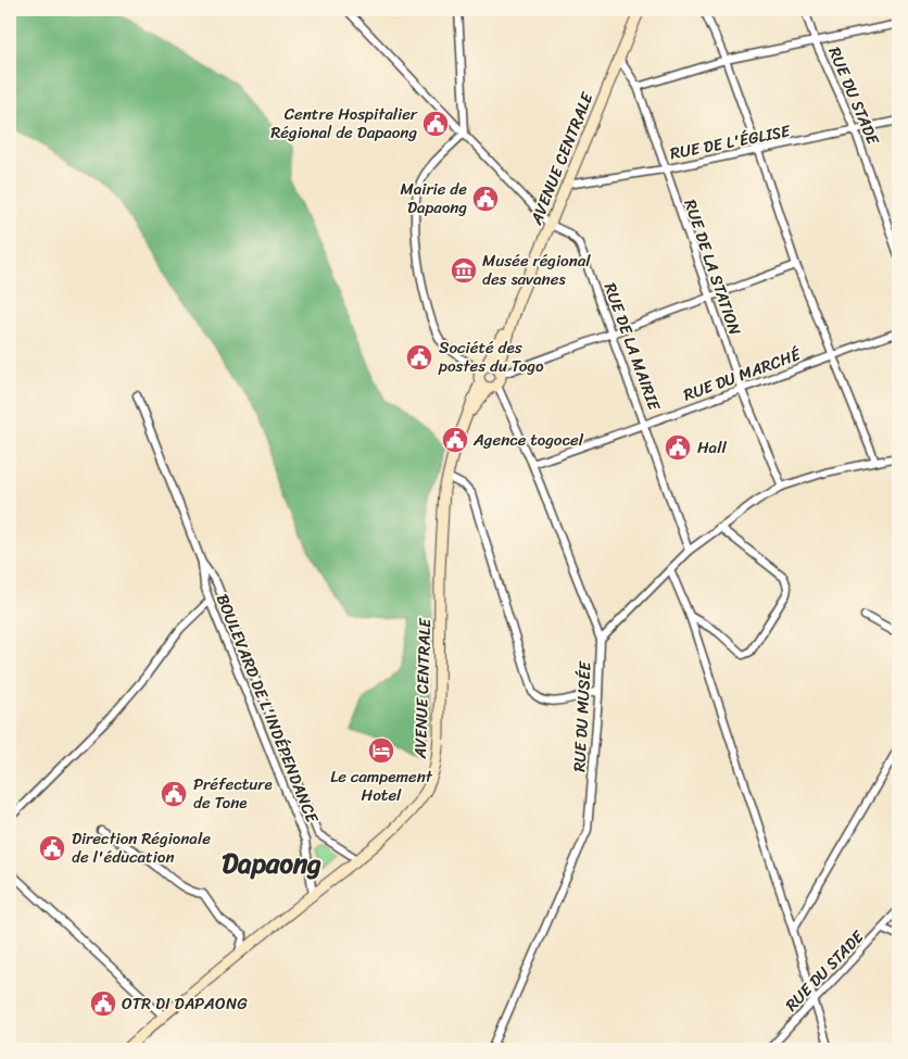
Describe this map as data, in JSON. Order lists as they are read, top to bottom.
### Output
{
  "streets": {
    "main road": ["AVENUE CENTRALE"],
    "street": [
      "RUE DU STADE",
      "RUE DE L'ÉGLISE",
      "RUE DE LA STATION",
      "RUE DE LA MAIRIE",
      "RUE DU MARCHÉ",
      "BOULEVARD DE L'INDÉPENDANCE",
      "RUE DU MUSÉE"
    ]
  },
  "crossings": [
    ["RUE DU STADE", "RUE DE L'ÉGLISE"],
    ["RUE DE L'ÉGLISE", "AVENUE CENTRALE"],
    ["RUE DE L'ÉGLISE", "RUE DE LA STATION"],
    ["AVENUE CENTRALE", "RUE DE LA STATION"],
    ["AVENUE CENTRALE", "RUE DE LA MAIRIE"],
    ["AVENUE CENTRALE", "BOULEVARD DE L'INDÉPENDANCE"],
    ["AVENUE CENTRALE", "RUE DU MUSÉE"],
    ["RUE DE LA STATION", "RUE DU MARCHÉ"],
    ["RUE DE LA MAIRIE", "RUE DU MARCHÉ"],
    ["RUE DU MARCHÉ", "RUE DU MUSÉE"]
  ],
  "districts": ["Dapaong"],
  "places": {
    "public building": [
      "Centre Hospitalier Régional de Dapaong",
      "Mairie de Dapaong",
      "Société des postes du Togo",
      "Agence togocel",
      "Hall",
      "Préfecture de Tone",
      "Direction Régionale de l'éducation",
      "OTR DI DAPAONG"
    ],
    "museum": ["Musée régional des savanes"],
    "hotel": ["Le campement Hotel"]
  }
}
